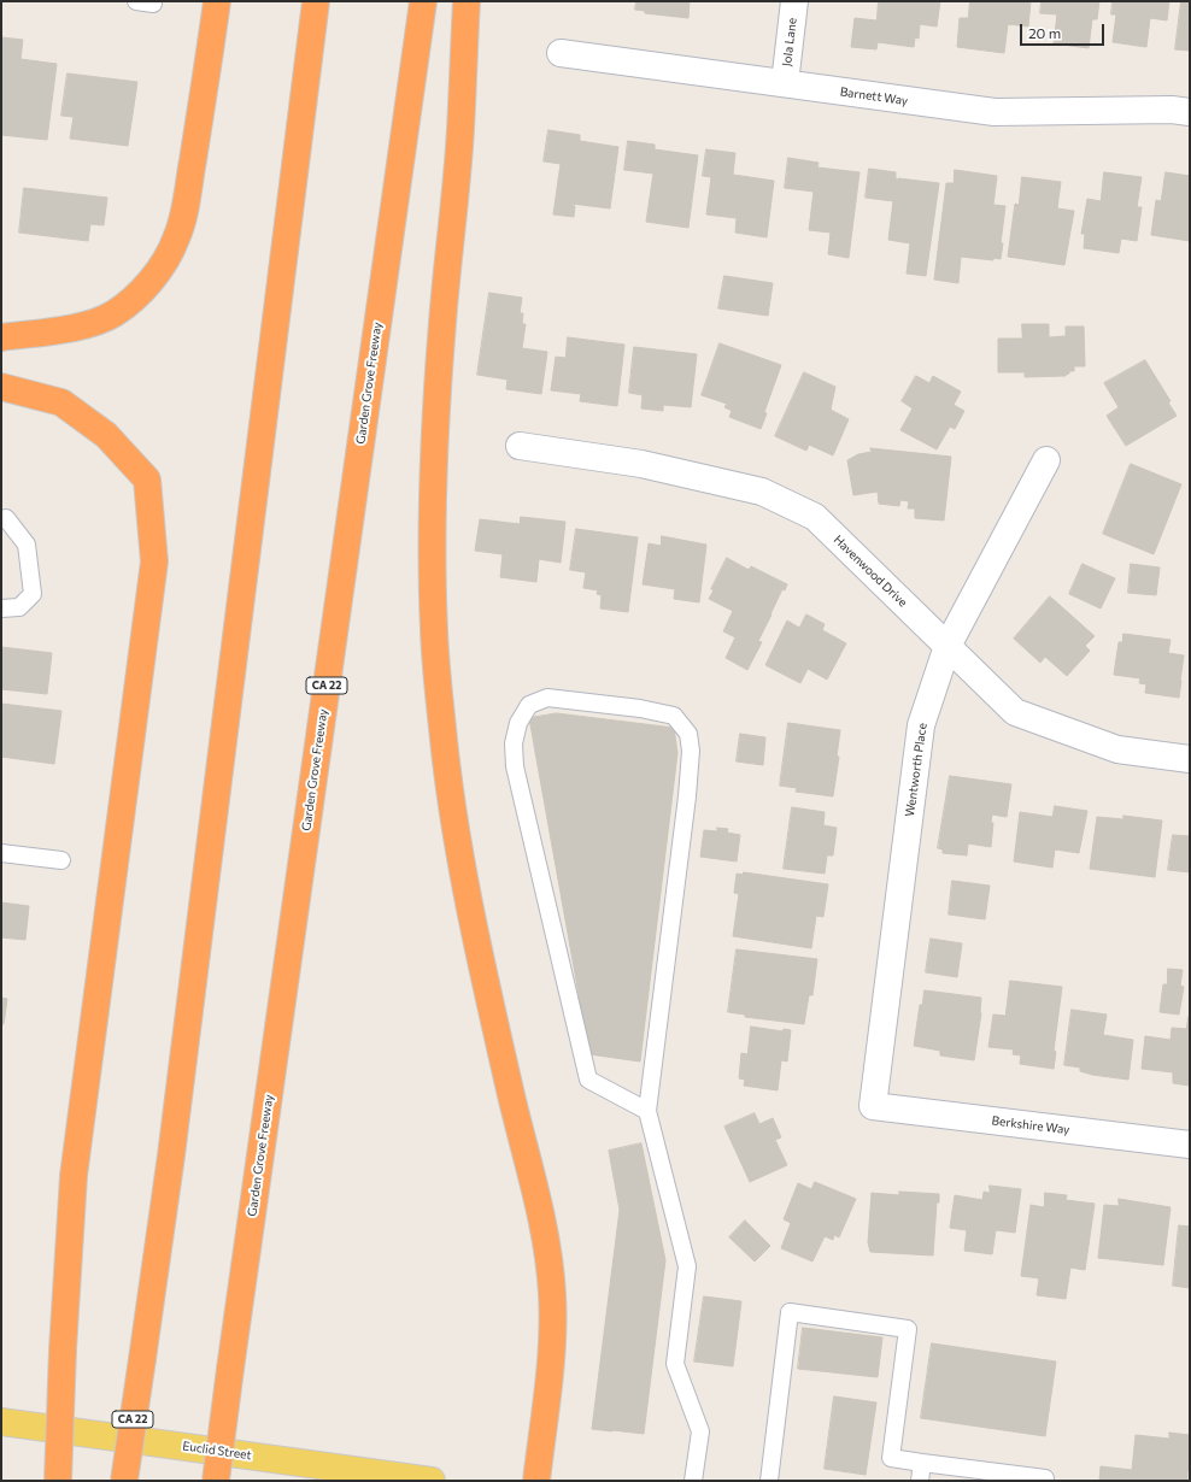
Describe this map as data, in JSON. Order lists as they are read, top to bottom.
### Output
{
  "streets": {
    "highway": ["Garden Grove Freeway", "CA 22"],
    "main road": ["Euclid Street"],
    "street": [
      "Jola Lane",
      "Barnett Way",
      "Havenwood Drive",
      "Wentworth Place",
      "Berkshire Way"
    ]
  },
  "crossings": [
    ["Jola Lane", "Barnett Way"],
    ["Havenwood Drive", "Wentworth Place"],
    ["Wentworth Place", "Berkshire Way"]
  ],
  "scale_bar": "20 m"
}
